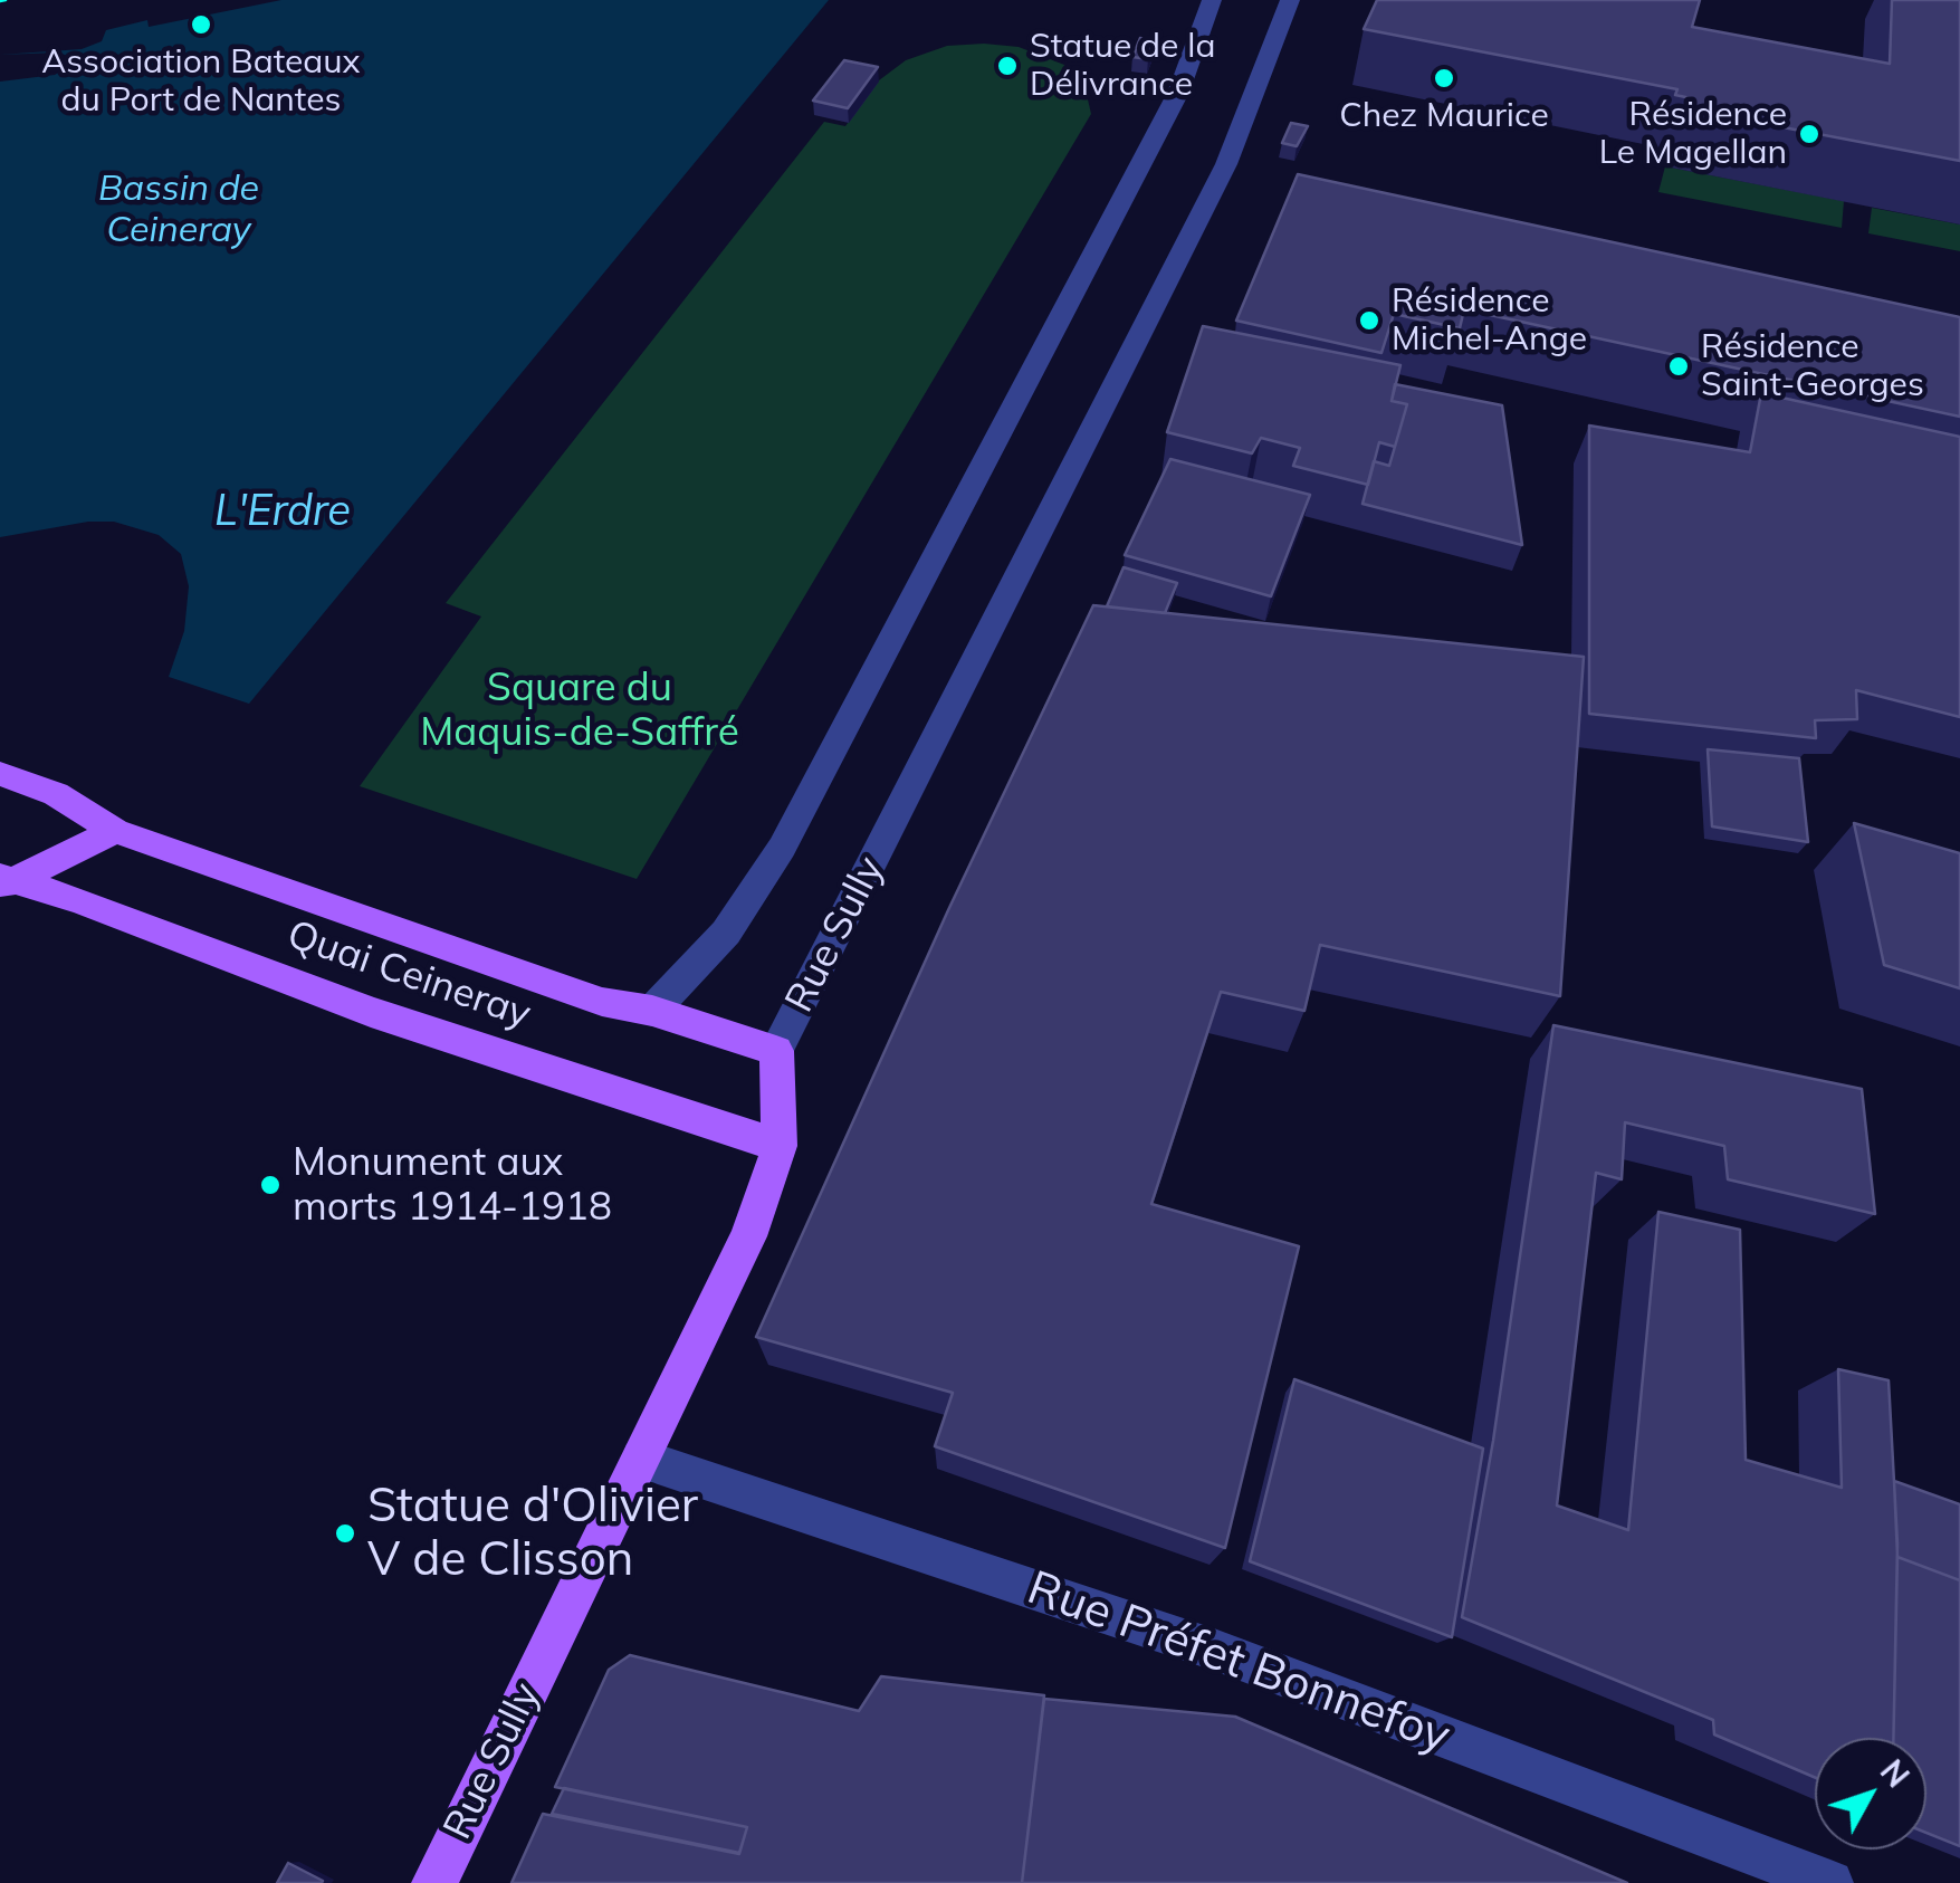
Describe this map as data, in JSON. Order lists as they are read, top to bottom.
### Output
{
  "streets": {
    "main road": ["Rue Sully", "Quai Ceineray"],
    "street": ["Rue Préfet Bonnefoy"]
  },
  "crossings": [
    ["Rue Sully", "Quai Ceineray"],
    ["Rue Sully", "Rue Préfet Bonnefoy"]
  ],
  "water": ["Bassin de Ceineray", "L'Erdre"],
  "parks": ["Square du Maquis-de-Saffré"],
  "places": [
    "Association Bateaux du Port de Nantes",
    "Statue de la Délivrance",
    "Chez Maurice",
    "Résidence Le Magellan",
    "Résidence Michel-Ange",
    "Résidence Saint-Georges",
    "Monument aux morts 1914-1918",
    "Statue d'Olivier V de Clisson"
  ],
  "north": "top right"
}
